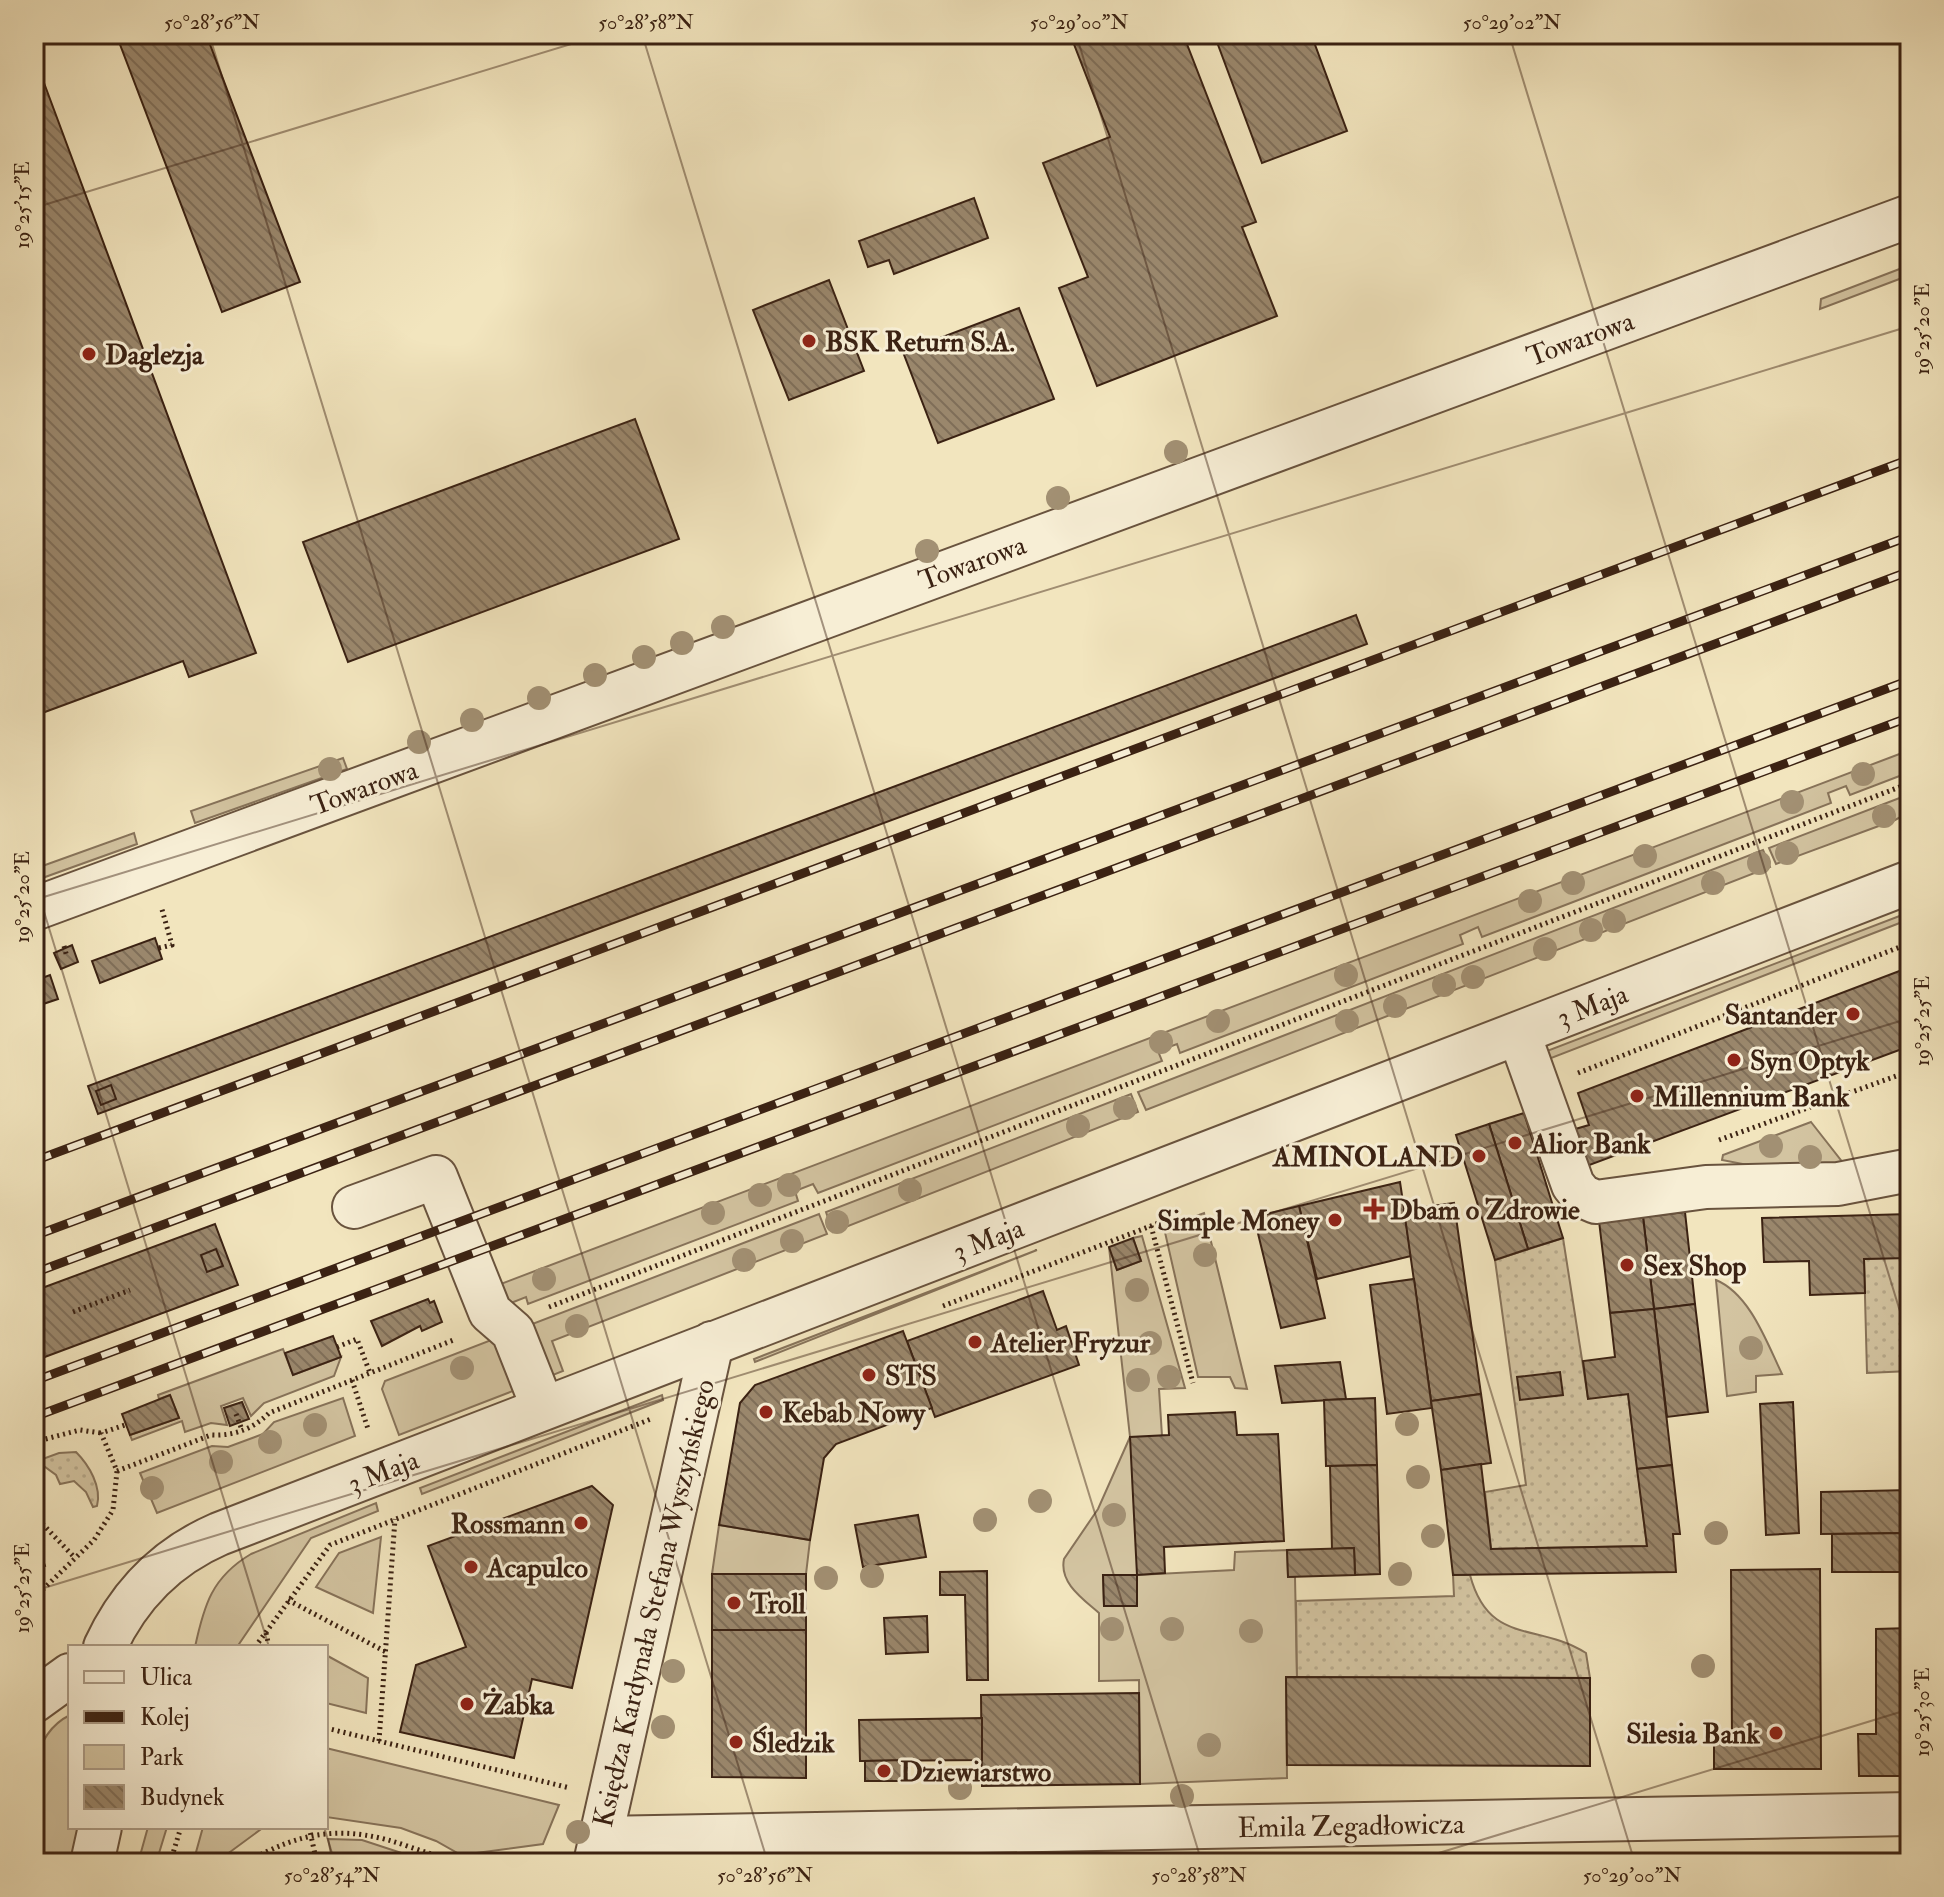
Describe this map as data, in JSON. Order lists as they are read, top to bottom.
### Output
{
  "streets": {
    "street": [
      "Towarowa",
      "3 Maja",
      "Księdza Kardynała Stefana Wyszyńskiego",
      "Emila Zegadłowicza"
    ]
  },
  "crossings": [
    ["3 Maja", "Księdza Kardynała Stefana Wyszyńskiego"],
    ["Księdza Kardynała Stefana Wyszyńskiego", "Emila Zegadłowicza"]
  ],
  "places": {
    "other": [
      "BSK Return S.A.",
      "Daglezja",
      "Santander",
      "Syn Optyk",
      "Millennium Bank",
      "Alior Bank",
      "AMINOLAND",
      "Simple Money",
      "Sex Shop",
      "Atelier Fryzur",
      "STS",
      "Kebab Nowy",
      "Rossmann",
      "Acapulco",
      "Troll",
      "Żabka",
      "Silesia Bank",
      "Śledzik",
      "Dziewiarstwo"
    ],
    "health": ["Dbam o Zdrowie"]
  },
  "legend": [
    "Ulica",
    "Kolej",
    "Park",
    "Budynek"
  ],
  "coordinates": [
    "50°28'56\"N",
    "50°28'58\"N",
    "50°29'00\"N",
    "50°29'02\"N",
    "19°25'15\"E",
    "19°25'20\"E",
    "19°25'25\"E",
    "19°25'30\"E",
    "50°28'54\"N"
  ]
}
